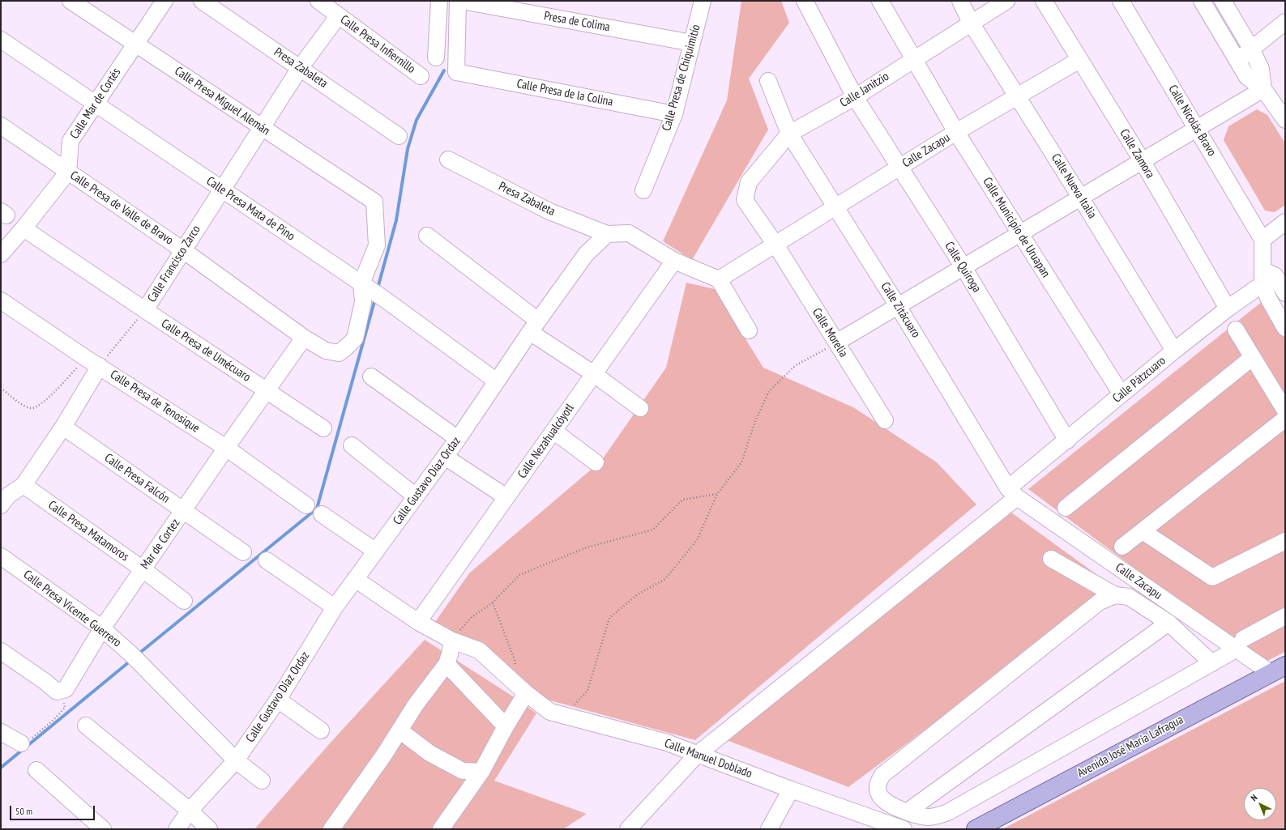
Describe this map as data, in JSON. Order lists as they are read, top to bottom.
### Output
{
  "streets": {
    "main road": ["Avenida José María Lafragua"],
    "street": [
      "Presa de Colima",
      "Calle Presa Infiernillo",
      "Presa Zabaleta",
      "Calle Presa de Chiquimitío",
      "Calle Janitzio",
      "Calle Presa de la Colina",
      "Calle Presa Miguel Alemán",
      "Calle Mar de Cortés",
      "Calle Nicolás Bravo",
      "Calle Zacapu",
      "Calle Zamora",
      "Calle Nueva Italia",
      "Calle Presa de Valle de Bravo",
      "Calle Presa Mata de Pino",
      "Calle Municipio de Uruapan",
      "Calle Francisco Zarco",
      "Calle Quiroga",
      "Calle Zitácuaro",
      "Calle Morelia",
      "Calle Presa de Umécuaro",
      "Calle Pátzcuaro",
      "Calle Presa de Tenosique",
      "Calle Nezahualcóyotl",
      "Calle Presa Falcón",
      "Calle Gustavo Díaz Ordaz",
      "Calle Presa Matamoros",
      "Mar de Cortez",
      "Calle Presa Vicente Guerrero",
      "Calle Manuel Doblado"
    ]
  },
  "crossings": [
    ["Presa de Colima", "Calle Presa de Chiquimitío"],
    ["Calle Presa Infiernillo", "Calle Francisco Zarco"],
    ["Presa Zabaleta", "Calle Francisco Zarco"],
    ["Presa Zabaleta", "Calle Gustavo Díaz Ordaz"],
    ["Calle Presa de Chiquimitío", "Calle Presa de la Colina"],
    ["Calle Janitzio", "Calle Nueva Italia"],
    ["Calle Janitzio", "Calle Municipio de Uruapan"],
    ["Calle Janitzio", "Calle Quiroga"],
    ["Calle Janitzio", "Calle Zitácuaro"],
    ["Calle Janitzio", "Calle Morelia"],
    ["Calle Presa Miguel Alemán", "Calle Mar de Cortés"],
    ["Calle Presa Miguel Alemán", "Calle Presa de Valle de Bravo"],
    ["Calle Presa Miguel Alemán", "Calle Presa Mata de Pino"],
    ["Calle Presa Miguel Alemán", "Calle Francisco Zarco"],
    ["Calle Mar de Cortés", "Calle Presa de Valle de Bravo"],
    ["Calle Mar de Cortés", "Calle Presa Mata de Pino"],
    ["Calle Zacapu", "Calle Zamora"],
    ["Calle Zacapu", "Calle Nueva Italia"],
    ["Calle Zacapu", "Calle Municipio de Uruapan"],
    ["Calle Zacapu", "Calle Quiroga"],
    ["Calle Zacapu", "Calle Zitácuaro"],
    ["Calle Zacapu", "Calle Morelia"],
    ["Calle Zacapu", "Calle Pátzcuaro"],
    ["Calle Zacapu", "Avenida José María Lafragua"],
    ["Calle Zamora", "Calle Pátzcuaro"],
    ["Calle Nueva Italia", "Calle Pátzcuaro"],
    ["Calle Presa de Valle de Bravo", "Calle Presa Mata de Pino"],
    ["Calle Presa de Valle de Bravo", "Calle Francisco Zarco"],
    ["Calle Presa de Valle de Bravo", "Mar de Cortez"],
    ["Calle Presa Mata de Pino", "Calle Francisco Zarco"],
    ["Calle Presa Mata de Pino", "Calle Gustavo Díaz Ordaz"],
    ["Calle Municipio de Uruapan", "Calle Pátzcuaro"],
    ["Calle Francisco Zarco", "Calle Presa de Umécuaro"],
    ["Calle Francisco Zarco", "Calle Presa de Tenosique"],
    ["Calle Quiroga", "Calle Pátzcuaro"],
    ["Calle Zitácuaro", "Calle Pátzcuaro"],
    ["Calle Presa de Umécuaro", "Mar de Cortez"],
    ["Calle Pátzcuaro", "Calle Manuel Doblado"],
    ["Calle Presa de Tenosique", "Mar de Cortez"],
    ["Calle Nezahualcóyotl", "Calle Manuel Doblado"],
    ["Calle Presa Falcón", "Mar de Cortez"],
    ["Calle Gustavo Díaz Ordaz", "Calle Presa Vicente Guerrero"],
    ["Calle Gustavo Díaz Ordaz", "Calle Manuel Doblado"],
    ["Calle Presa Matamoros", "Mar de Cortez"],
    ["Mar de Cortez", "Calle Presa Vicente Guerrero"]
  ],
  "scale_bar": "50 m",
  "north": "top left"
}
